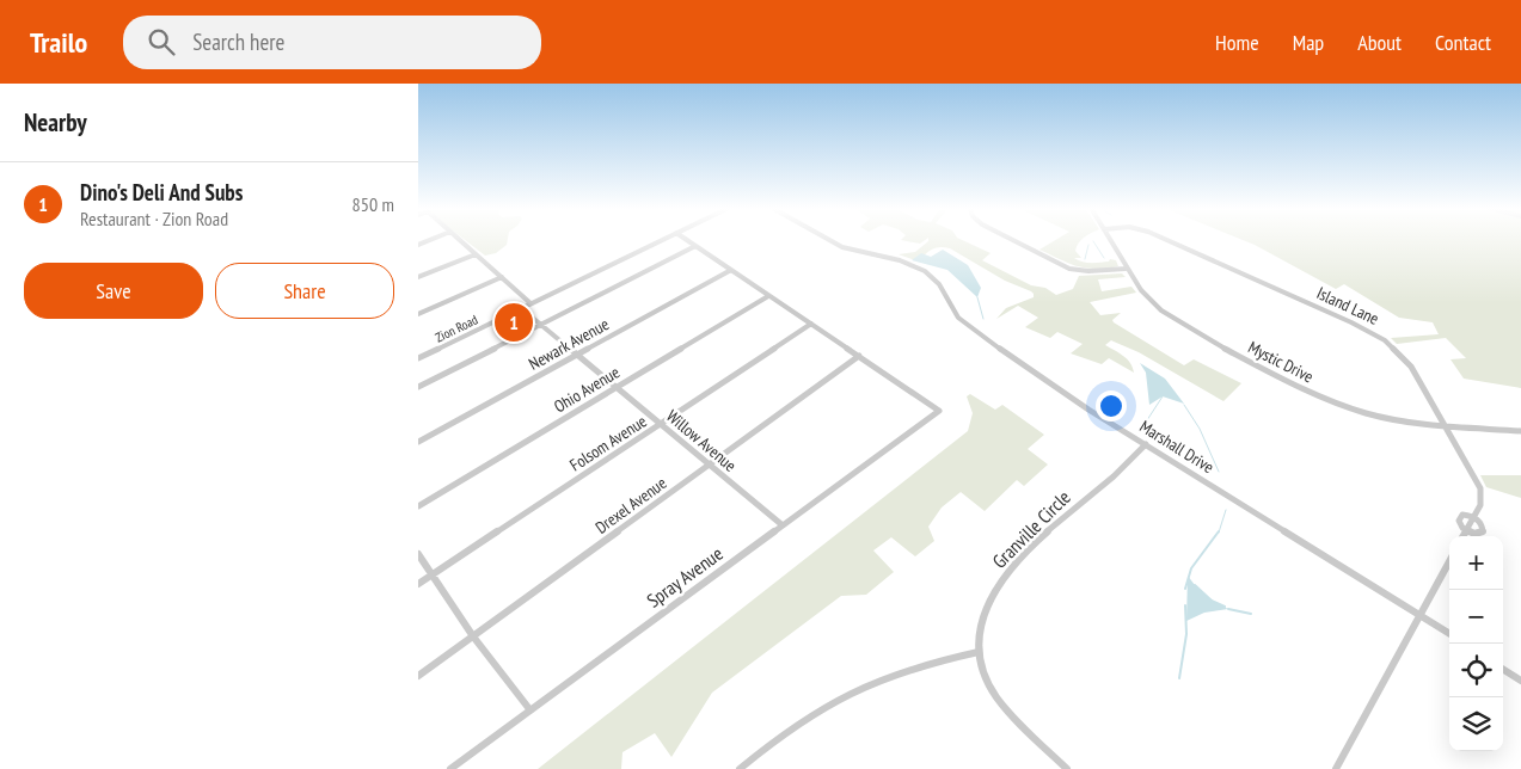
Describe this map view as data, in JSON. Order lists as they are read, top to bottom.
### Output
{
  "streets": {
    "street": [
      "Island Lane",
      "Zion Road",
      "Newark Avenue",
      "Mystic Drive",
      "Ohio Avenue",
      "Willow Avenue",
      "Folsom Avenue",
      "Marshall Drive",
      "Drexel Avenue",
      "Granville Circle",
      "Spray Avenue"
    ]
  },
  "crossings": [
    ["Island Lane", "Mystic Drive"],
    ["Zion Road", "Willow Avenue"],
    ["Newark Avenue", "Willow Avenue"],
    ["Ohio Avenue", "Willow Avenue"],
    ["Willow Avenue", "Folsom Avenue"],
    ["Willow Avenue", "Drexel Avenue"],
    ["Willow Avenue", "Spray Avenue"],
    ["Marshall Drive", "Granville Circle"],
    ["Drexel Avenue", "Spray Avenue"]
  ],
  "page": {
    "header": "Trailo",
    "search": "Search here",
    "nav": [
      "Home",
      "Map",
      "About",
      "Contact"
    ],
    "heading": "Nearby",
    "list": [
      {
        "mark": "1",
        "name": "Dino's Deli And Subs",
        "note": "Restaurant · Zion Road",
        "value": "850 m"
      }
    ],
    "buttons": ["Save", "Share"],
    "pins": "1",
    "map_buttons": ["+", "−"]
  }
}
